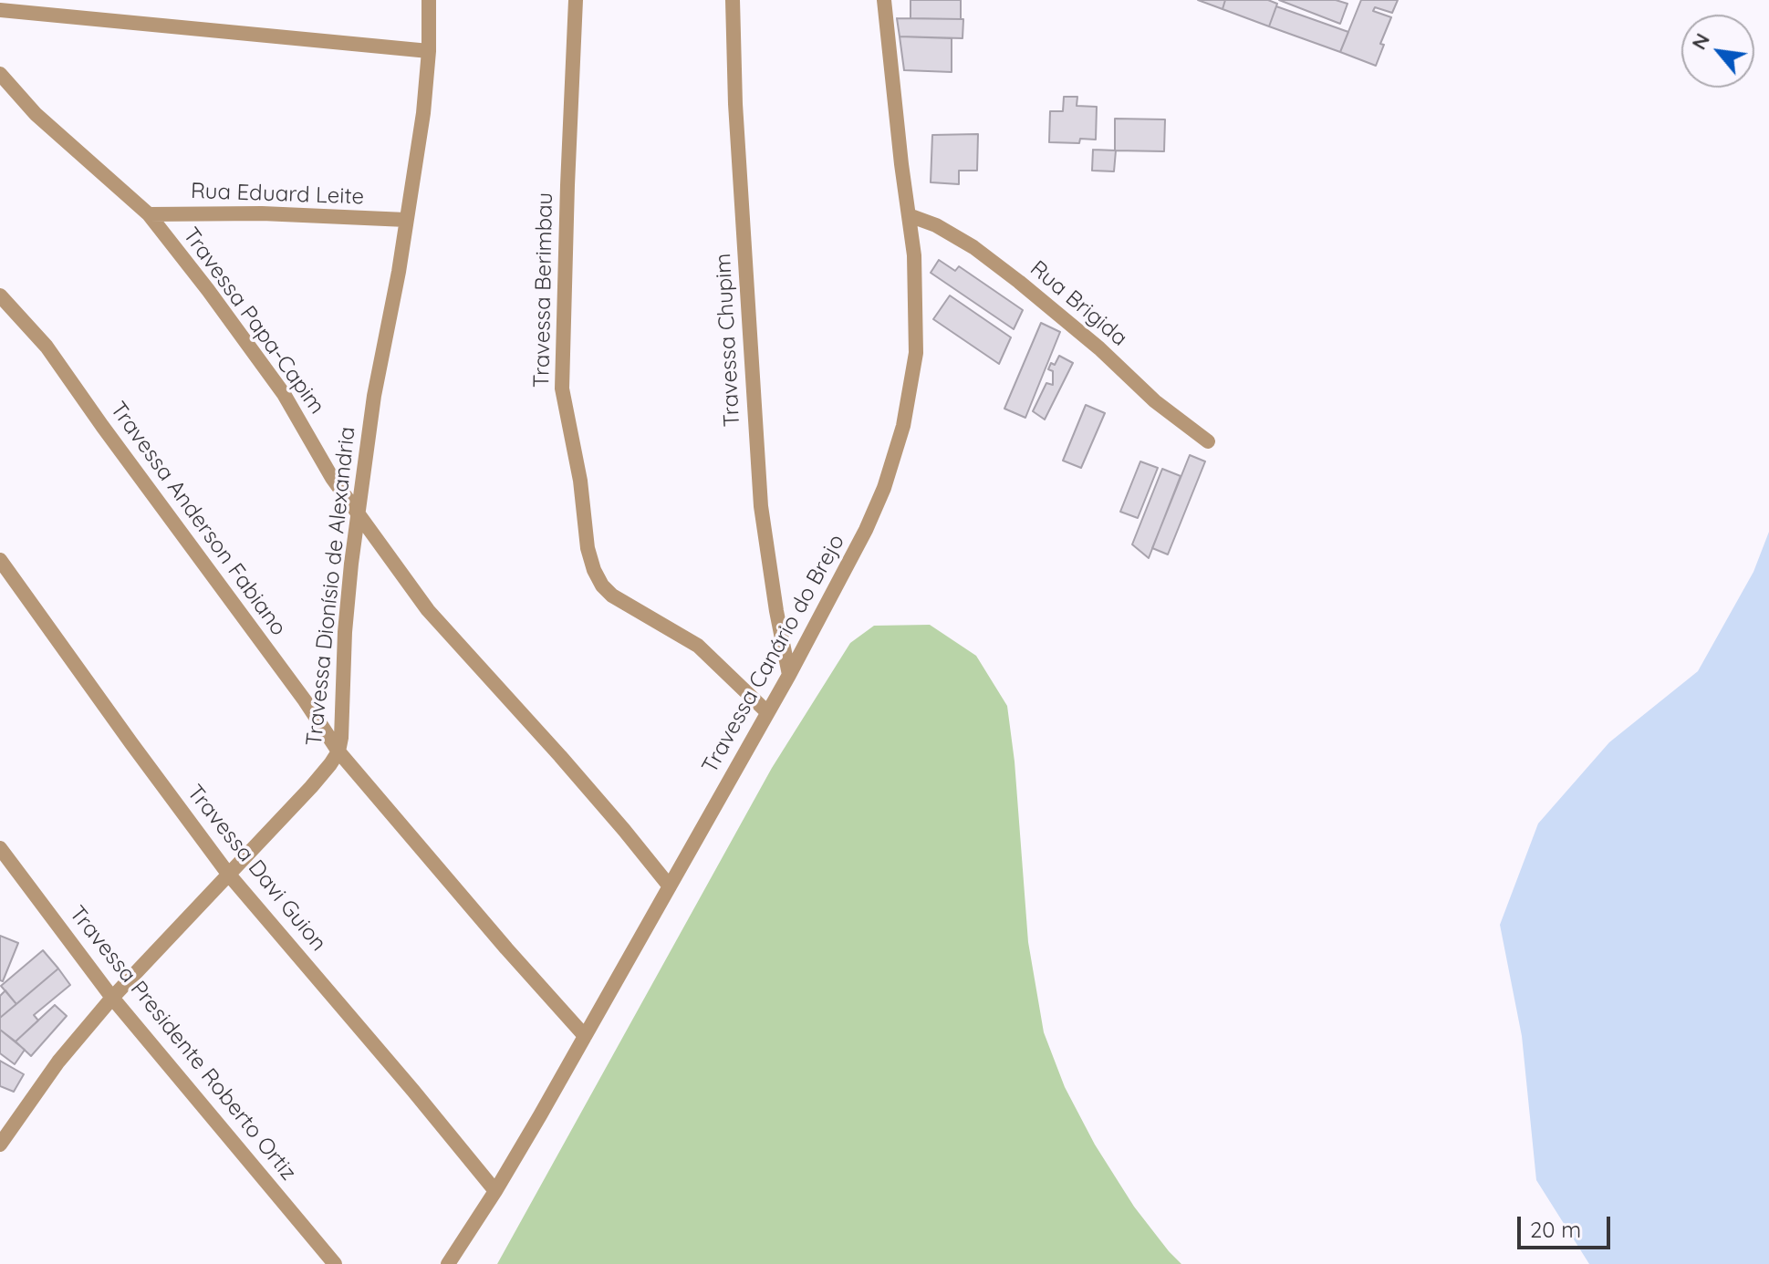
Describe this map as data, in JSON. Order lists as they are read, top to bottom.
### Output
{
  "streets": {
    "street": [
      "Rua Eduard Leite",
      "Travessa Berimbau",
      "Rua Brigida",
      "Travessa Papa-Capim",
      "Travessa Chupim",
      "Travessa Anderson Fabiano",
      "Travessa Dionísio de Alexandria",
      "Travessa Canário do Brejo",
      "Travessa Davi Guion",
      "Travessa Presidente Roberto Ortiz"
    ]
  },
  "crossings": [
    ["Rua Eduard Leite", "Travessa Papa-Capim"],
    ["Rua Eduard Leite", "Travessa Dionísio de Alexandria"],
    ["Travessa Berimbau", "Travessa Canário do Brejo"],
    ["Rua Brigida", "Travessa Canário do Brejo"],
    ["Travessa Papa-Capim", "Travessa Dionísio de Alexandria"],
    ["Travessa Papa-Capim", "Travessa Canário do Brejo"],
    ["Travessa Chupim", "Travessa Canário do Brejo"],
    ["Travessa Anderson Fabiano", "Travessa Dionísio de Alexandria"],
    ["Travessa Anderson Fabiano", "Travessa Canário do Brejo"],
    ["Travessa Dionísio de Alexandria", "Travessa Davi Guion"],
    ["Travessa Dionísio de Alexandria", "Travessa Presidente Roberto Ortiz"],
    ["Travessa Canário do Brejo", "Travessa Davi Guion"]
  ],
  "scale_bar": "20 m",
  "north": "top left"
}
